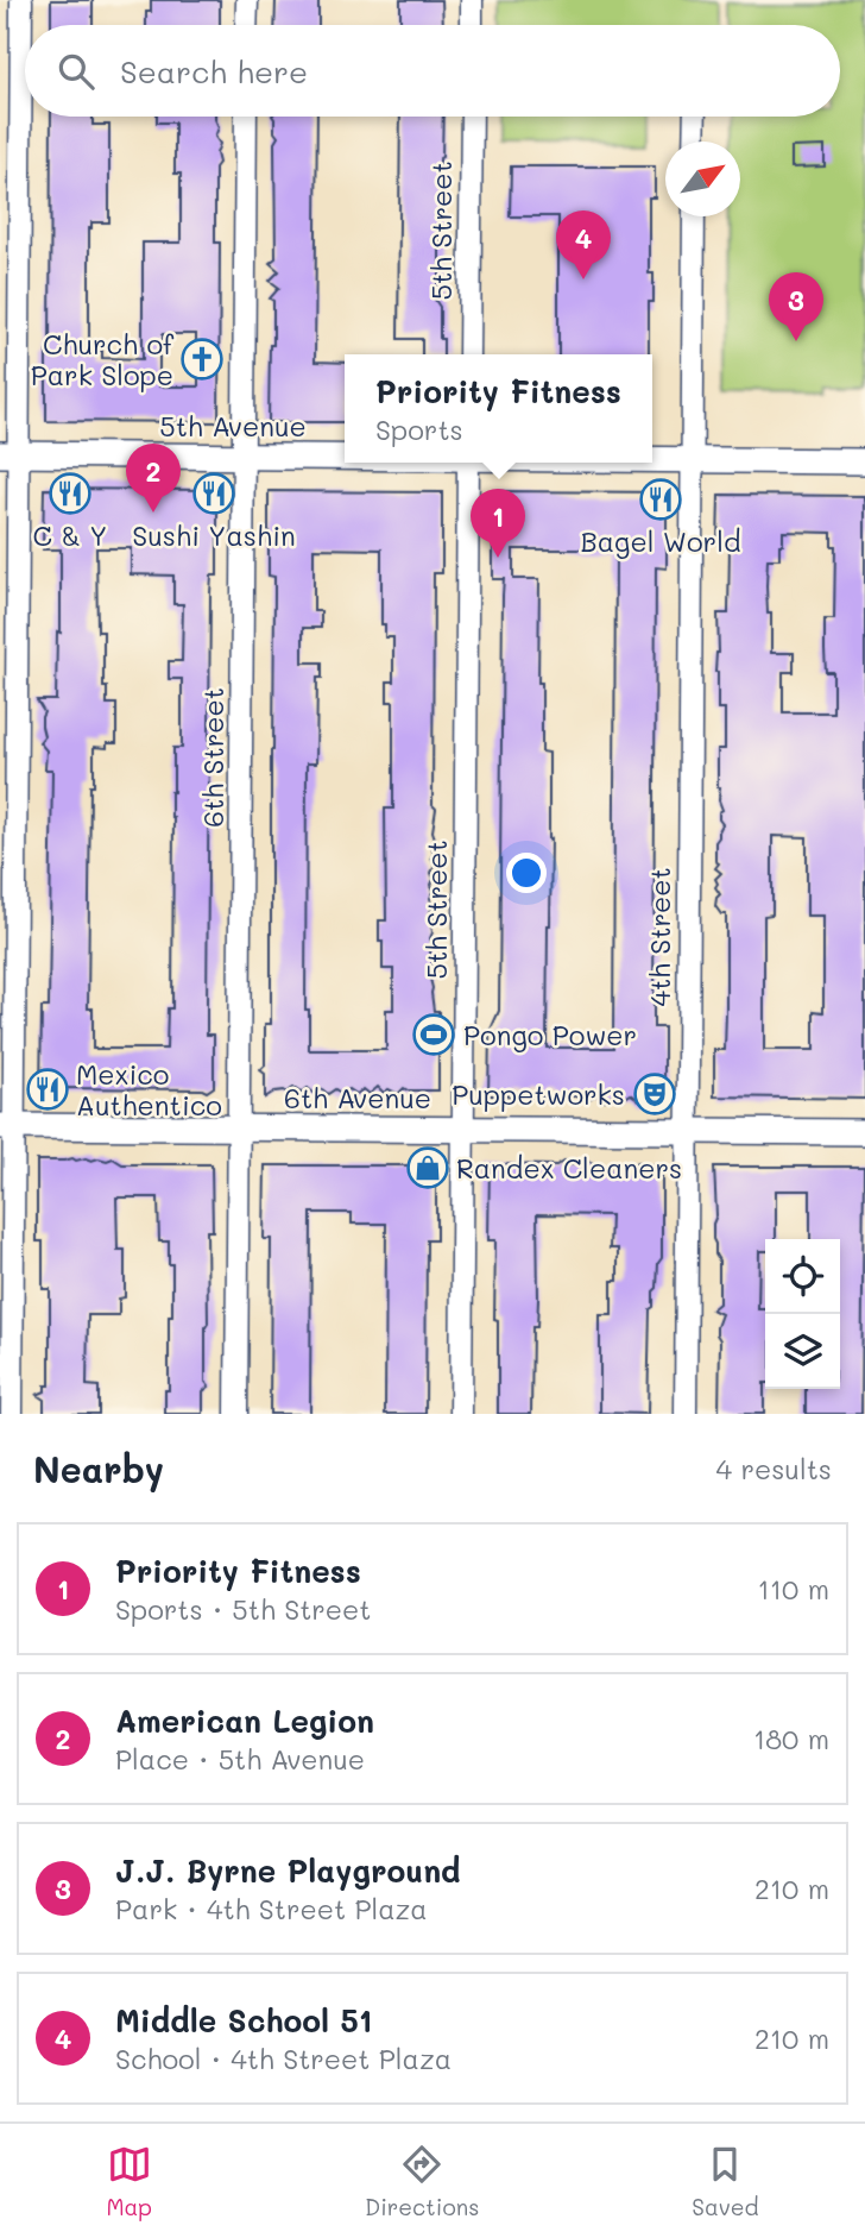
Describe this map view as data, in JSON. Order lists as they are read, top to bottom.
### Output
{
  "streets": {
    "street": [
      "5th Street",
      "5th Avenue",
      "6th Street",
      "4th Street",
      "6th Avenue"
    ]
  },
  "crossings": [
    ["5th Street", "6th Avenue"],
    ["5th Avenue", "6th Street"],
    ["5th Avenue", "4th Street"],
    ["6th Street", "6th Avenue"],
    ["4th Street", "6th Avenue"]
  ],
  "places": {
    "church": ["Church of Park Slope"],
    "restaurant": [
      "C & Y",
      "Sushi Yashin",
      "Bagel World",
      "Mexico Authentico"
    ],
    "sports": ["Pongo Power"],
    "theatre": ["Puppetworks"],
    "shop": ["Randex Cleaners"]
  },
  "north": "top right",
  "page": {
    "search": "Search here",
    "pins": [
      "4",
      "3",
      "2",
      "1"
    ],
    "popup": ["Priority Fitness", "Sports"],
    "heading": ["Nearby", "4 results"],
    "list": [
      {
        "mark": "1",
        "name": "Priority Fitness",
        "note": "Sports · 5th Street",
        "value": "110 m"
      },
      {
        "mark": "2",
        "name": "American Legion",
        "note": "Place · 5th Avenue",
        "value": "180 m"
      },
      {
        "mark": "3",
        "name": "J.J. Byrne Playground",
        "note": "Park · 4th Street Plaza",
        "value": "210 m"
      },
      {
        "mark": "4",
        "name": "Middle School 51",
        "note": "School · 4th Street Plaza",
        "value": "210 m"
      }
    ],
    "nav": ["Map", "Directions", "Saved"]
  }
}
